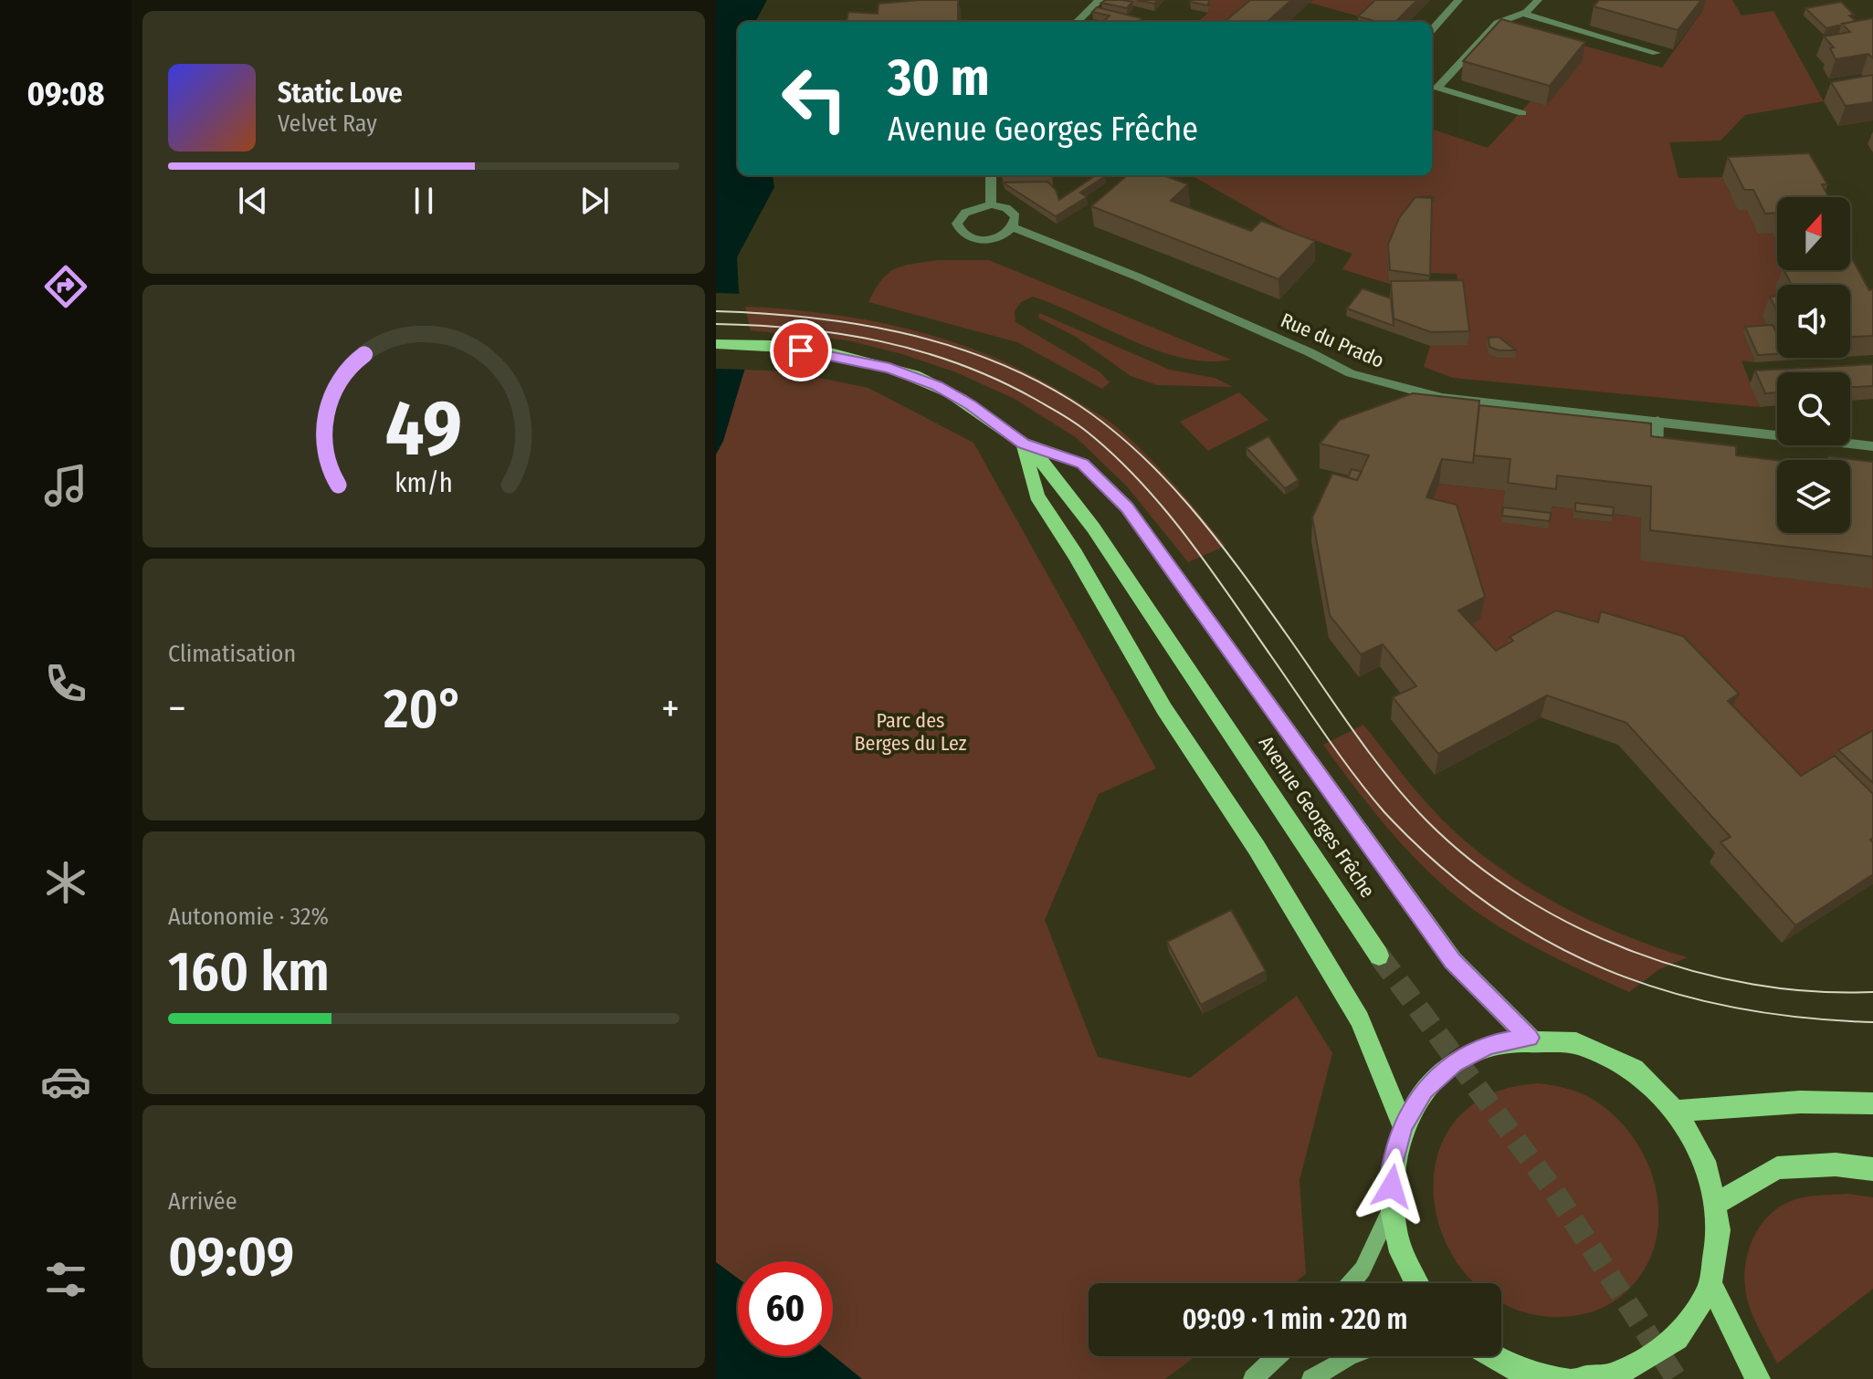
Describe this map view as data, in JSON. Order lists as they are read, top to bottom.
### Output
{
  "streets": {
    "main road": ["Avenue Georges Frêche"],
    "street": ["Rue du Prado"]
  },
  "parks": ["Parc des Berges du Lez"],
  "north": "top",
  "page": {
    "tabs": "09:08",
    "turn": ["30 m", "Avenue Georges Frêche"],
    "song": ["Static Love", "Velvet Ray"],
    "tile": [
      "Climatisation",
      ["Autonomie · 32%", "160 km"],
      ["Arrivée", "09:09"]
    ],
    "heat": ["−", "20°", "+"],
    "limit": "60",
    "trip": "09:09 · 1 min · 220 m",
    "gauge": ["49", "km/h"]
  }
}
